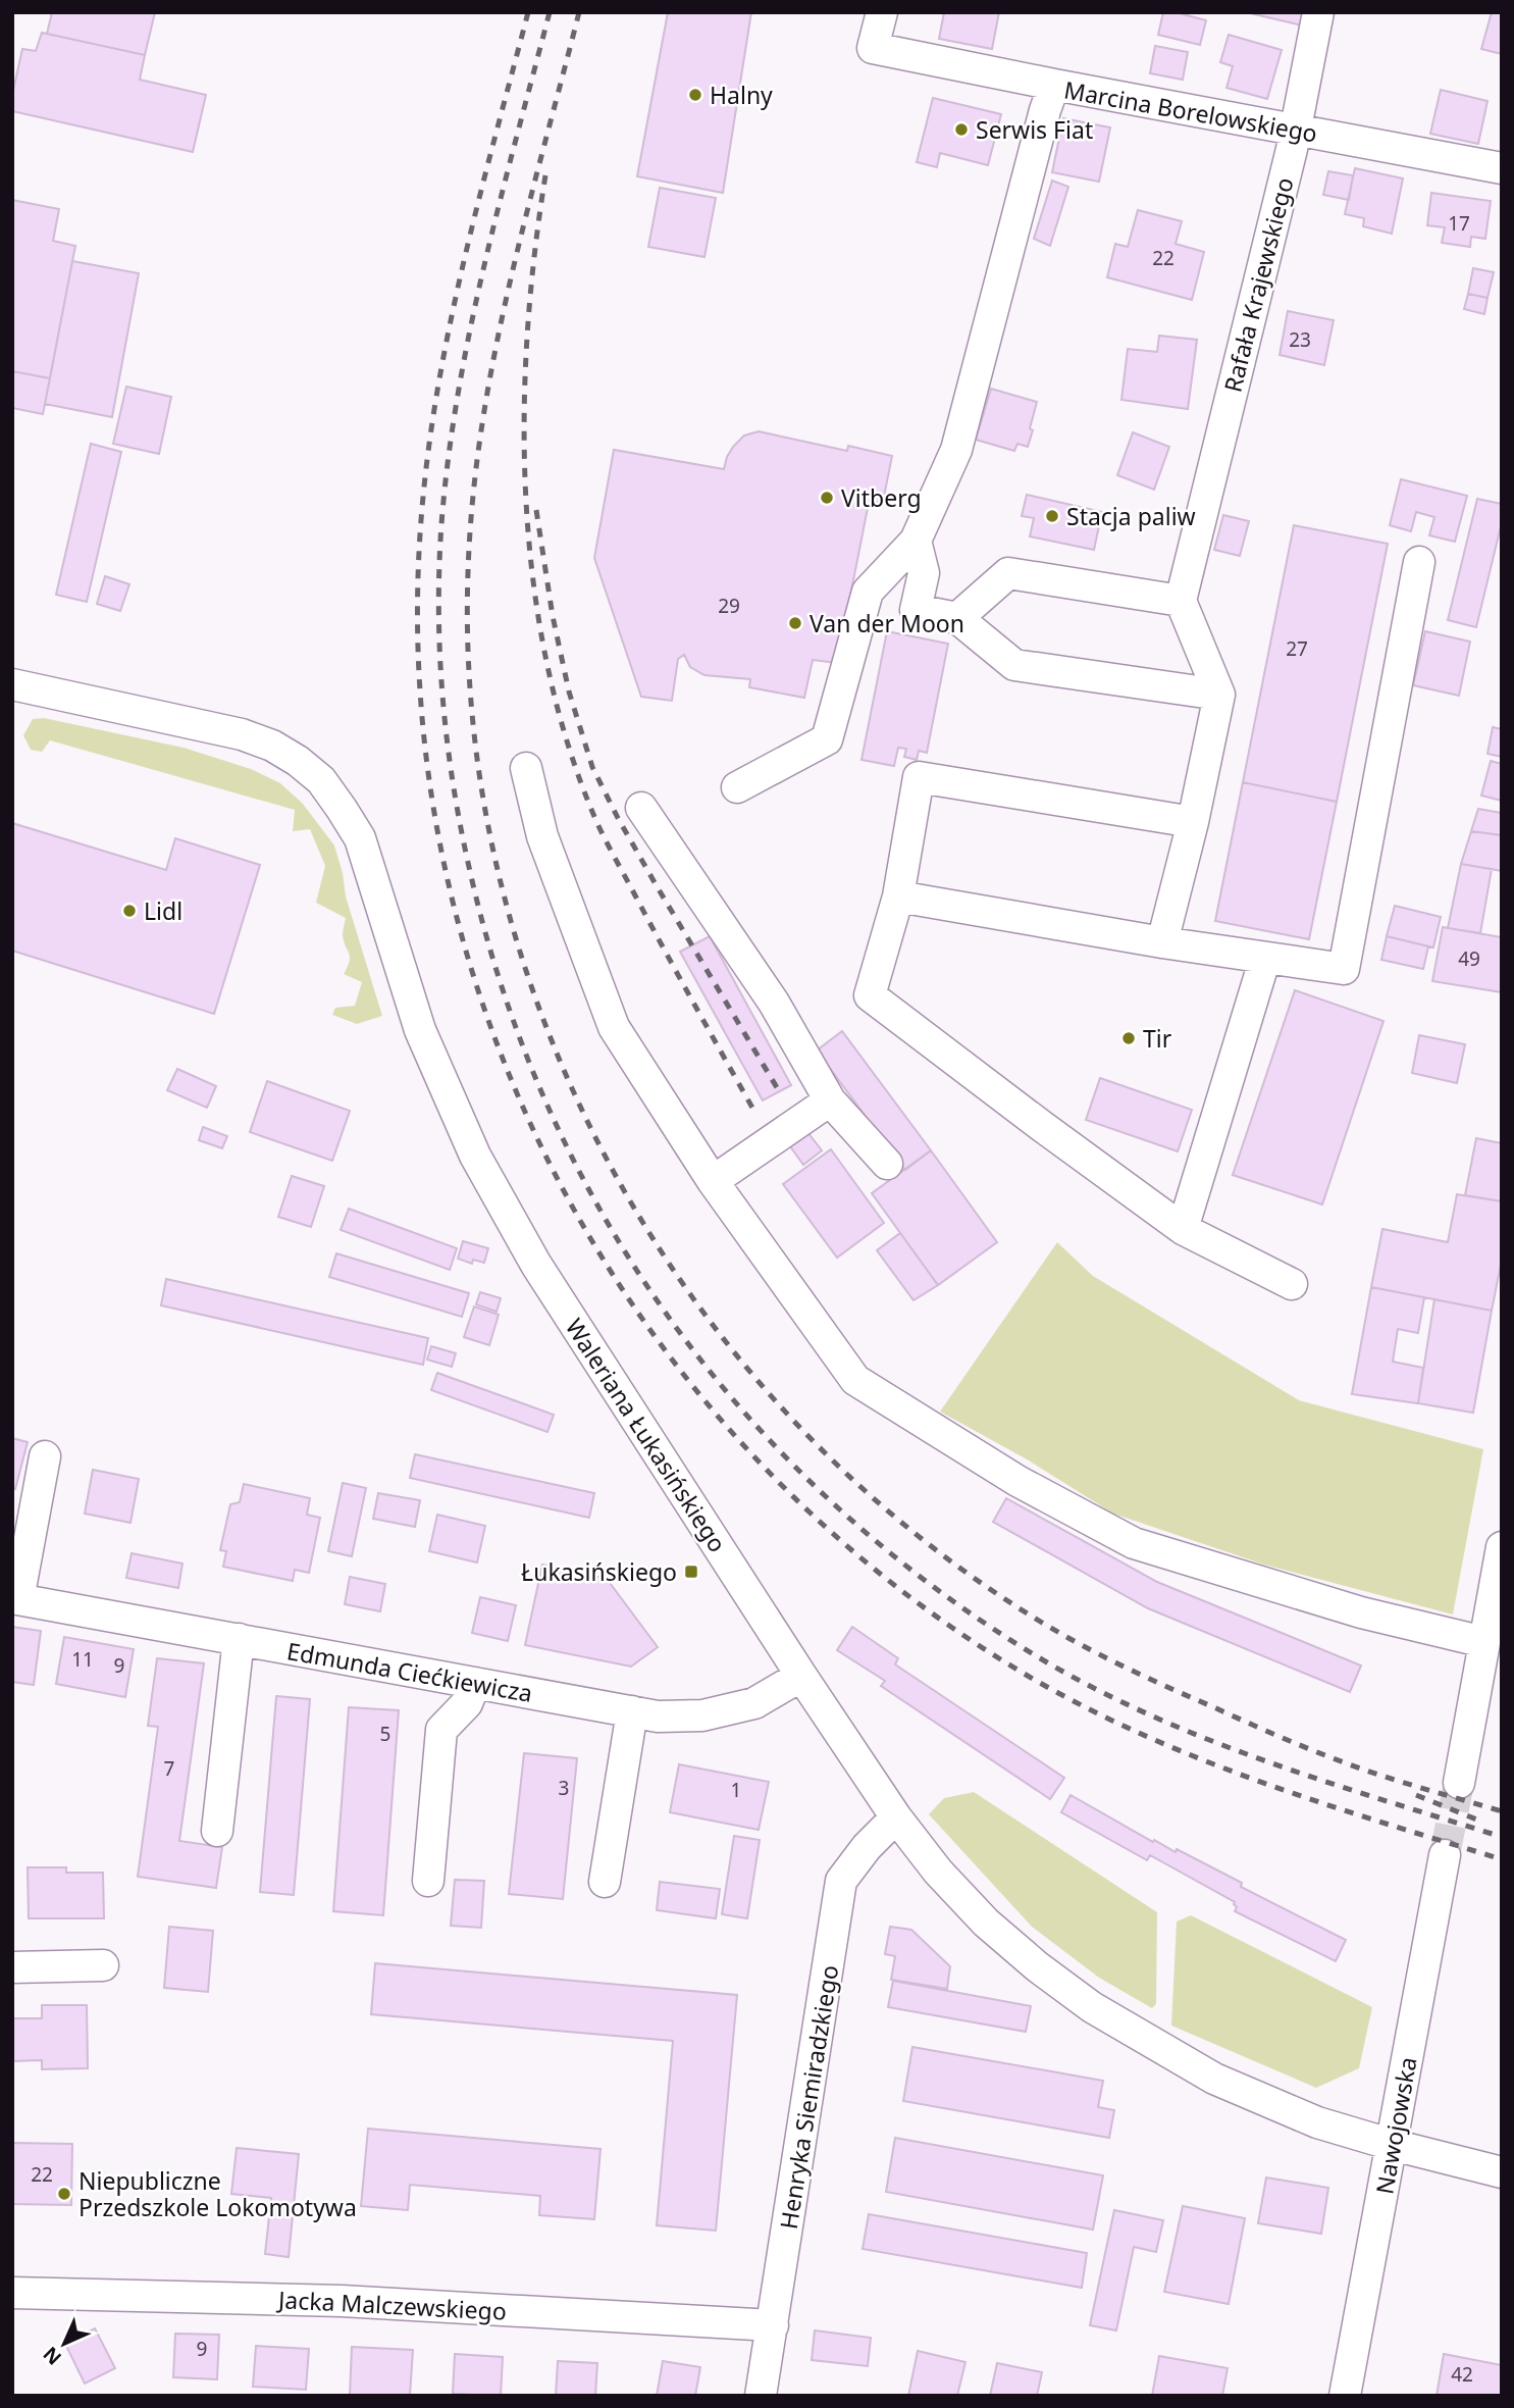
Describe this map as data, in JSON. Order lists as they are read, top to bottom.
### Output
{
  "streets": {
    "street": [
      "Marcina Borelowskiego",
      "Rafała Krajewskiego",
      "Waleriana Łukasińskiego",
      "Edmunda Ciećkiewicza",
      "Henryka Siemiradzkiego",
      "Nawojowska",
      "Jacka Malczewskiego"
    ]
  },
  "crossings": [
    ["Marcina Borelowskiego", "Rafała Krajewskiego"],
    ["Waleriana Łukasińskiego", "Edmunda Ciećkiewicza"],
    ["Waleriana Łukasińskiego", "Henryka Siemiradzkiego"],
    ["Waleriana Łukasińskiego", "Nawojowska"],
    ["Henryka Siemiradzkiego", "Jacka Malczewskiego"]
  ],
  "places": {
    "other": [
      "Halny",
      "Serwis Fiat",
      "Vitberg",
      "Stacja paliw",
      "Van der Moon",
      "Lidl",
      "Tir",
      "Niepubliczne Przedszkole Lokomotywa"
    ],
    "transit": ["Łukasińskiego"]
  },
  "house_numbers": [
    "17",
    "22",
    "23",
    "29",
    "27",
    "49",
    "11",
    "9",
    "5",
    "7",
    "3",
    "1",
    "22",
    "9",
    "42"
  ],
  "north": "bottom left"
}
